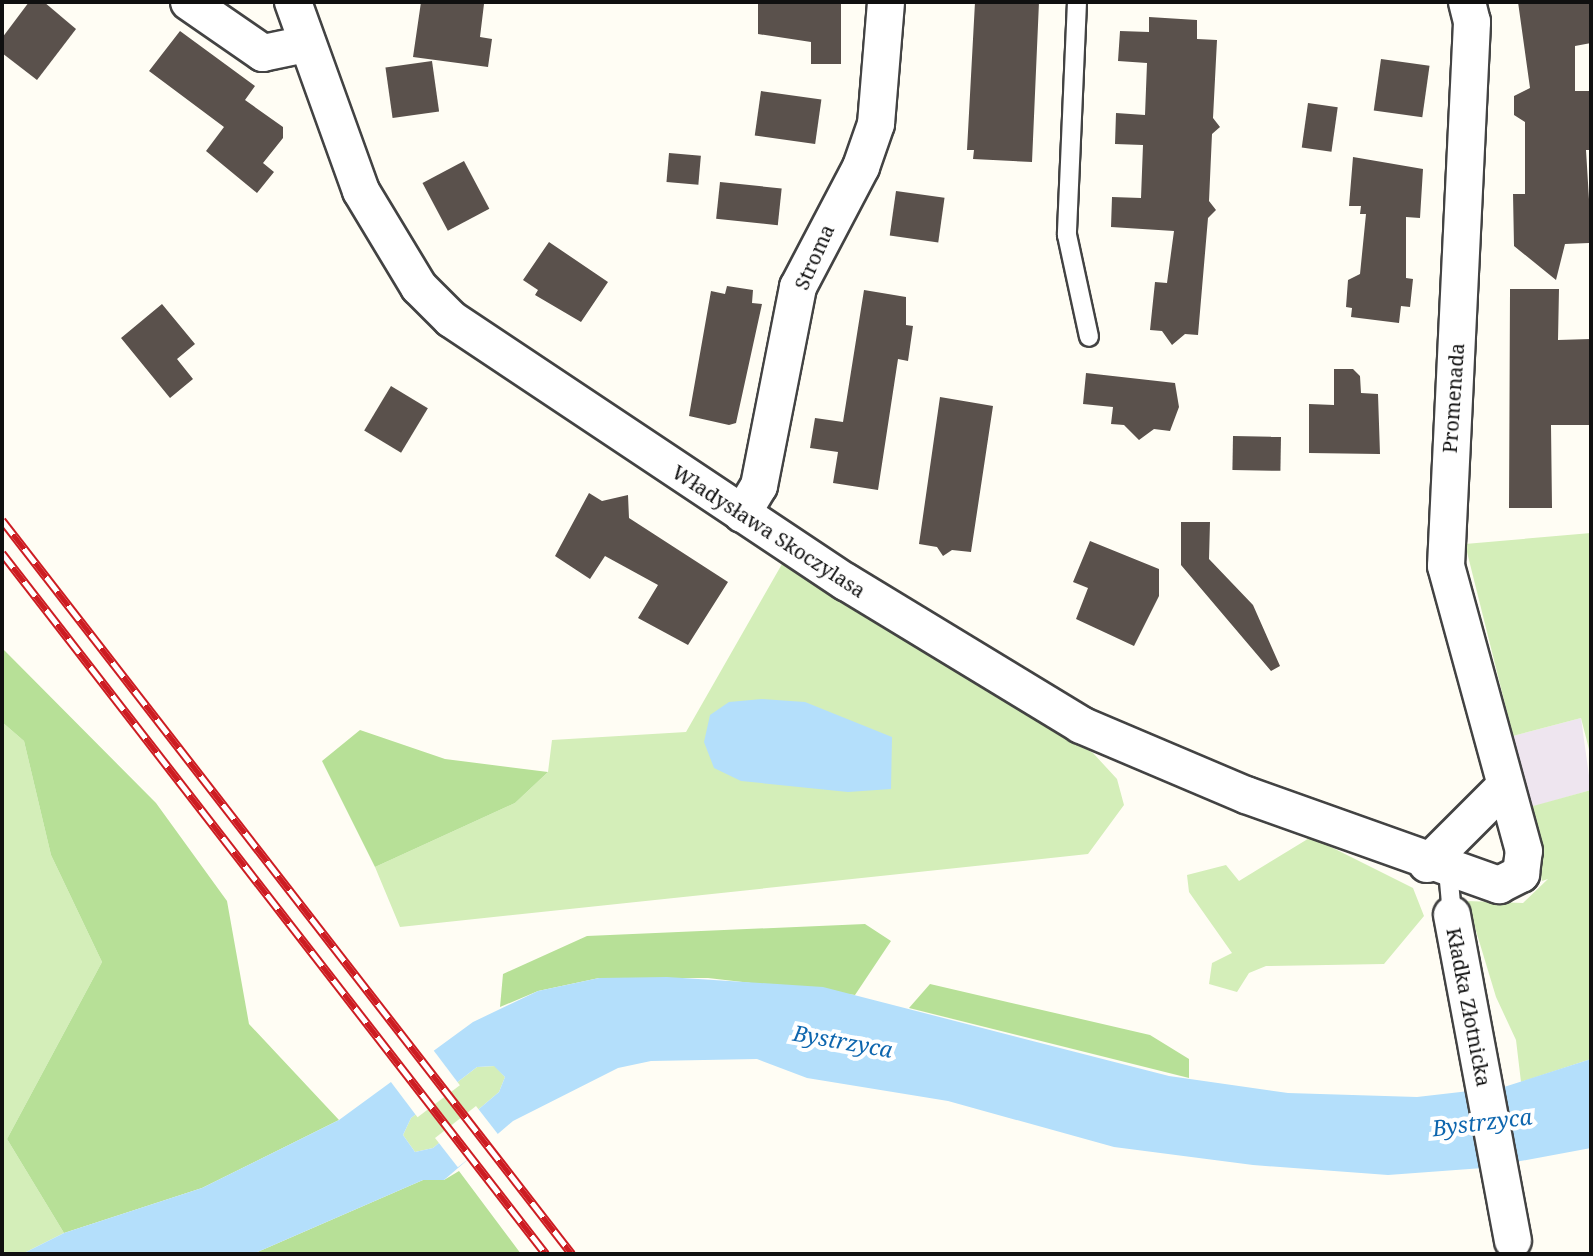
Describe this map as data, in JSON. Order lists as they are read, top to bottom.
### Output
{
  "streets": {
    "street": [
      "Stroma",
      "Promenada",
      "Władysława Skoczylasa",
      "Kładka Złotnicka"
    ]
  },
  "crossings": [
    ["Stroma", "Władysława Skoczylasa"],
    ["Promenada", "Władysława Skoczylasa"]
  ],
  "water": ["Bystrzyca"]
}
